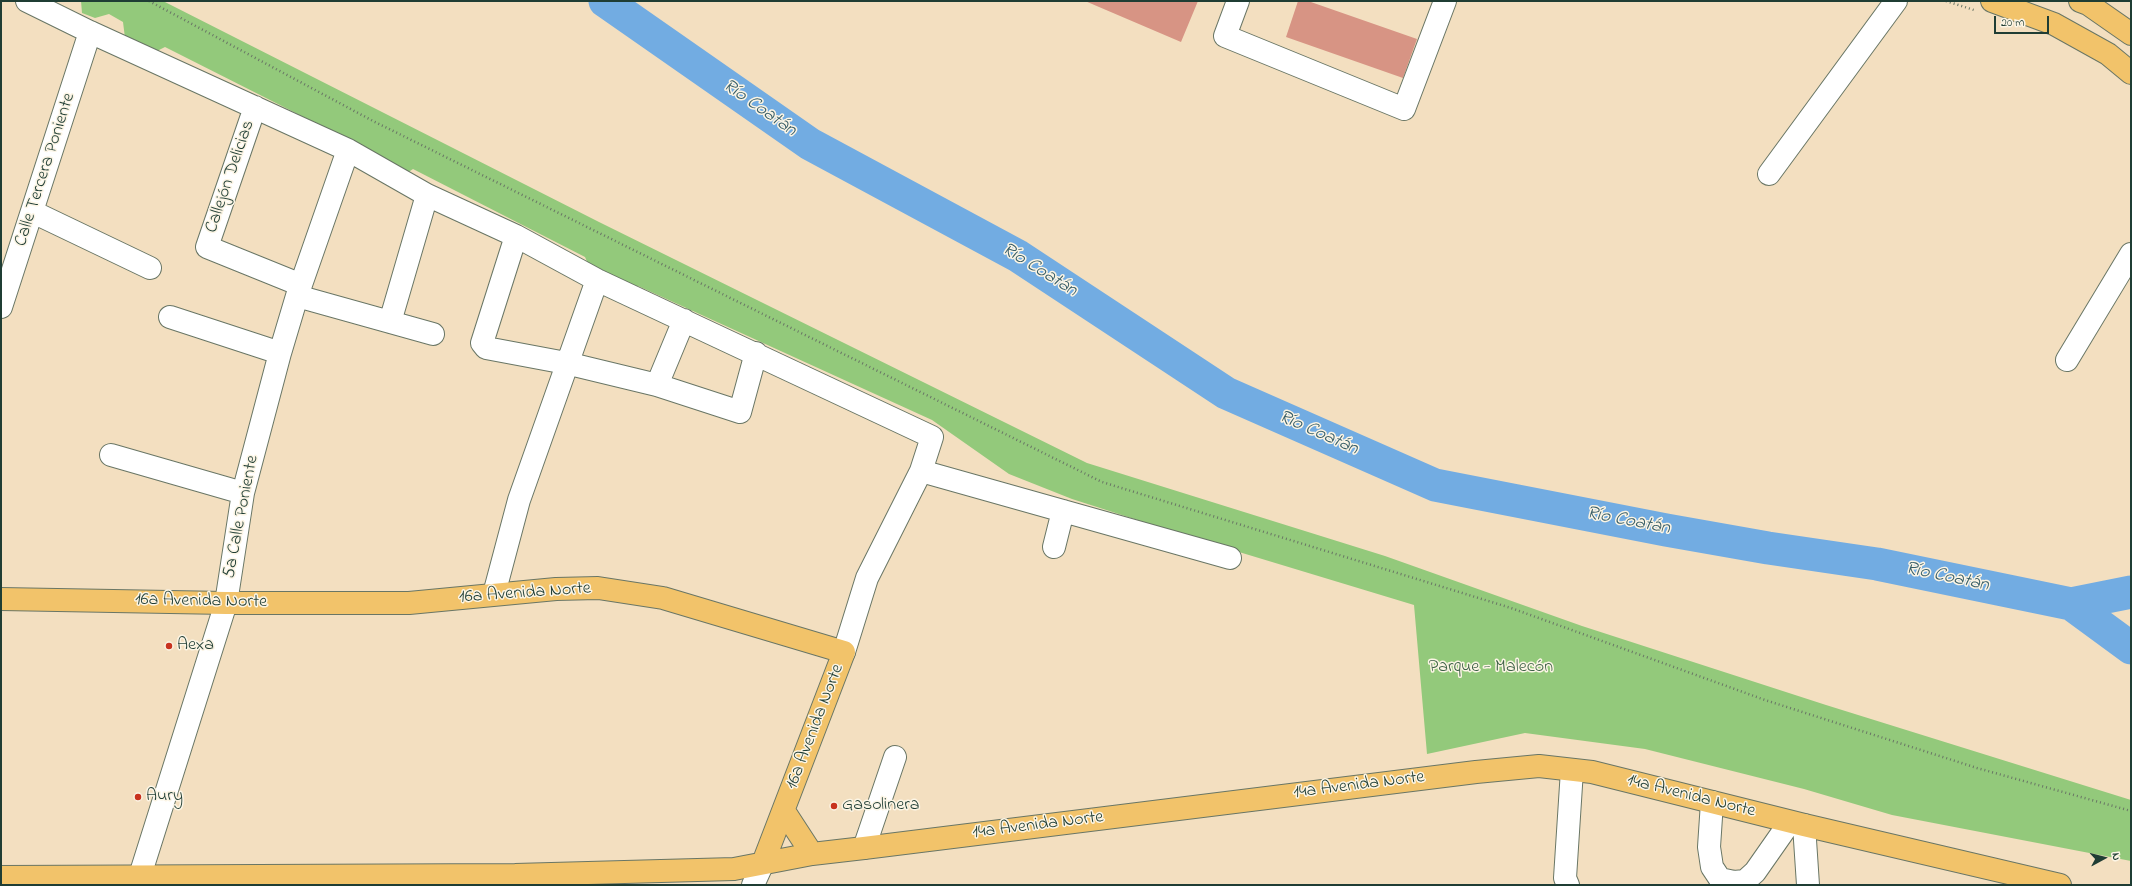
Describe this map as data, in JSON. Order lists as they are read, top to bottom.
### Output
{
  "streets": {
    "main road": ["16a Avenida Norte", "14a Avenida Norte"],
    "street": ["Calle Tercera Poniente", "Callejón Delicias", "5a Calle Poniente"]
  },
  "crossings": [
    ["Callejón Delicias", "5a Calle Poniente"],
    ["5a Calle Poniente", "16a Avenida Norte"],
    ["5a Calle Poniente", "14a Avenida Norte"],
    ["16a Avenida Norte", "14a Avenida Norte"]
  ],
  "water": ["Río Coatán"],
  "parks": ["Parque - Malecón"],
  "places": ["Aexa", "Aury", "Gasolinera"],
  "scale_bar": "20 m",
  "north": "right"
}
